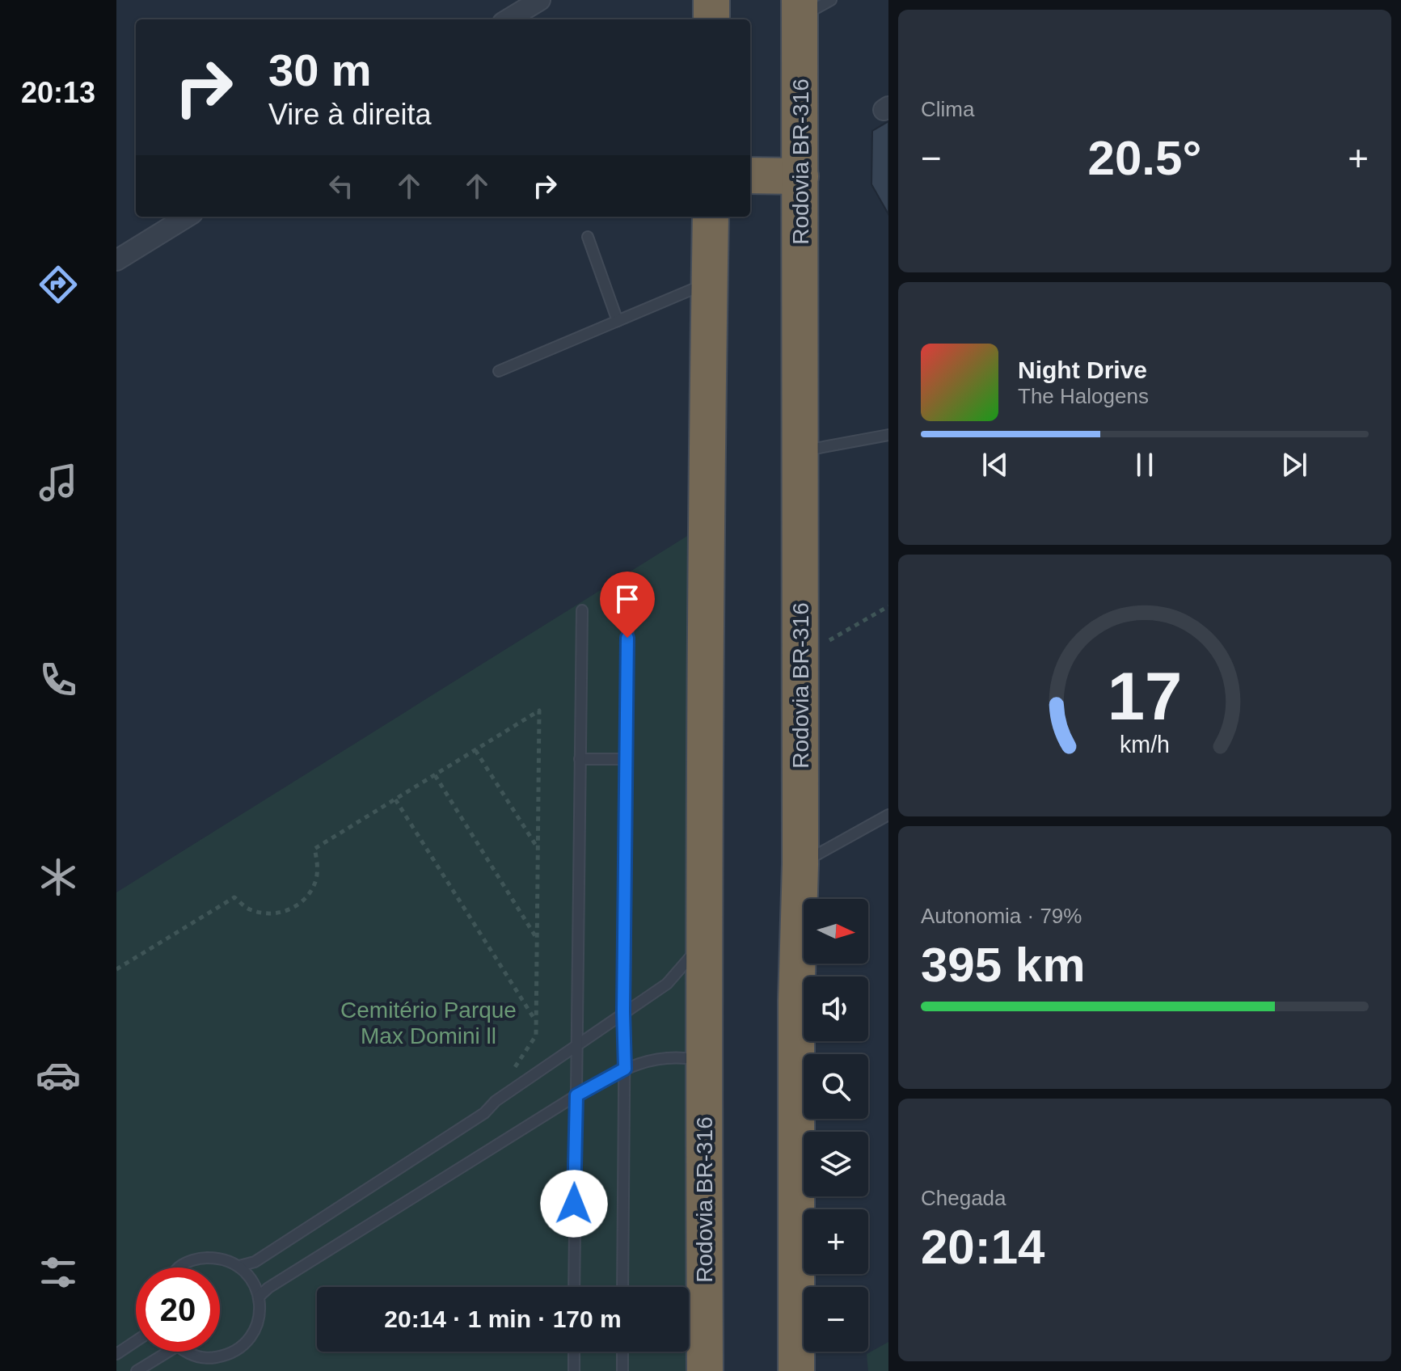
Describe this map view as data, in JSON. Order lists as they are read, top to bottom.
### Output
{
  "streets": {
    "highway": ["Rodovia BR-316"]
  },
  "parks": ["Cemitério Parque Max Domini ll"],
  "north": "right",
  "page": {
    "tabs": "20:13",
    "tile": [
      "Clima",
      ["Autonomia · 79%", "395 km"],
      ["Chegada", "20:14"]
    ],
    "turn": ["30 m", "Vire à direita"],
    "heat": ["−", "20.5°", "+"],
    "song": ["Night Drive", "The Halogens"],
    "map_buttons": ["+", "−"],
    "limit": "20",
    "trip": "20:14 · 1 min · 170 m",
    "gauge": ["17", "km/h"]
  }
}
